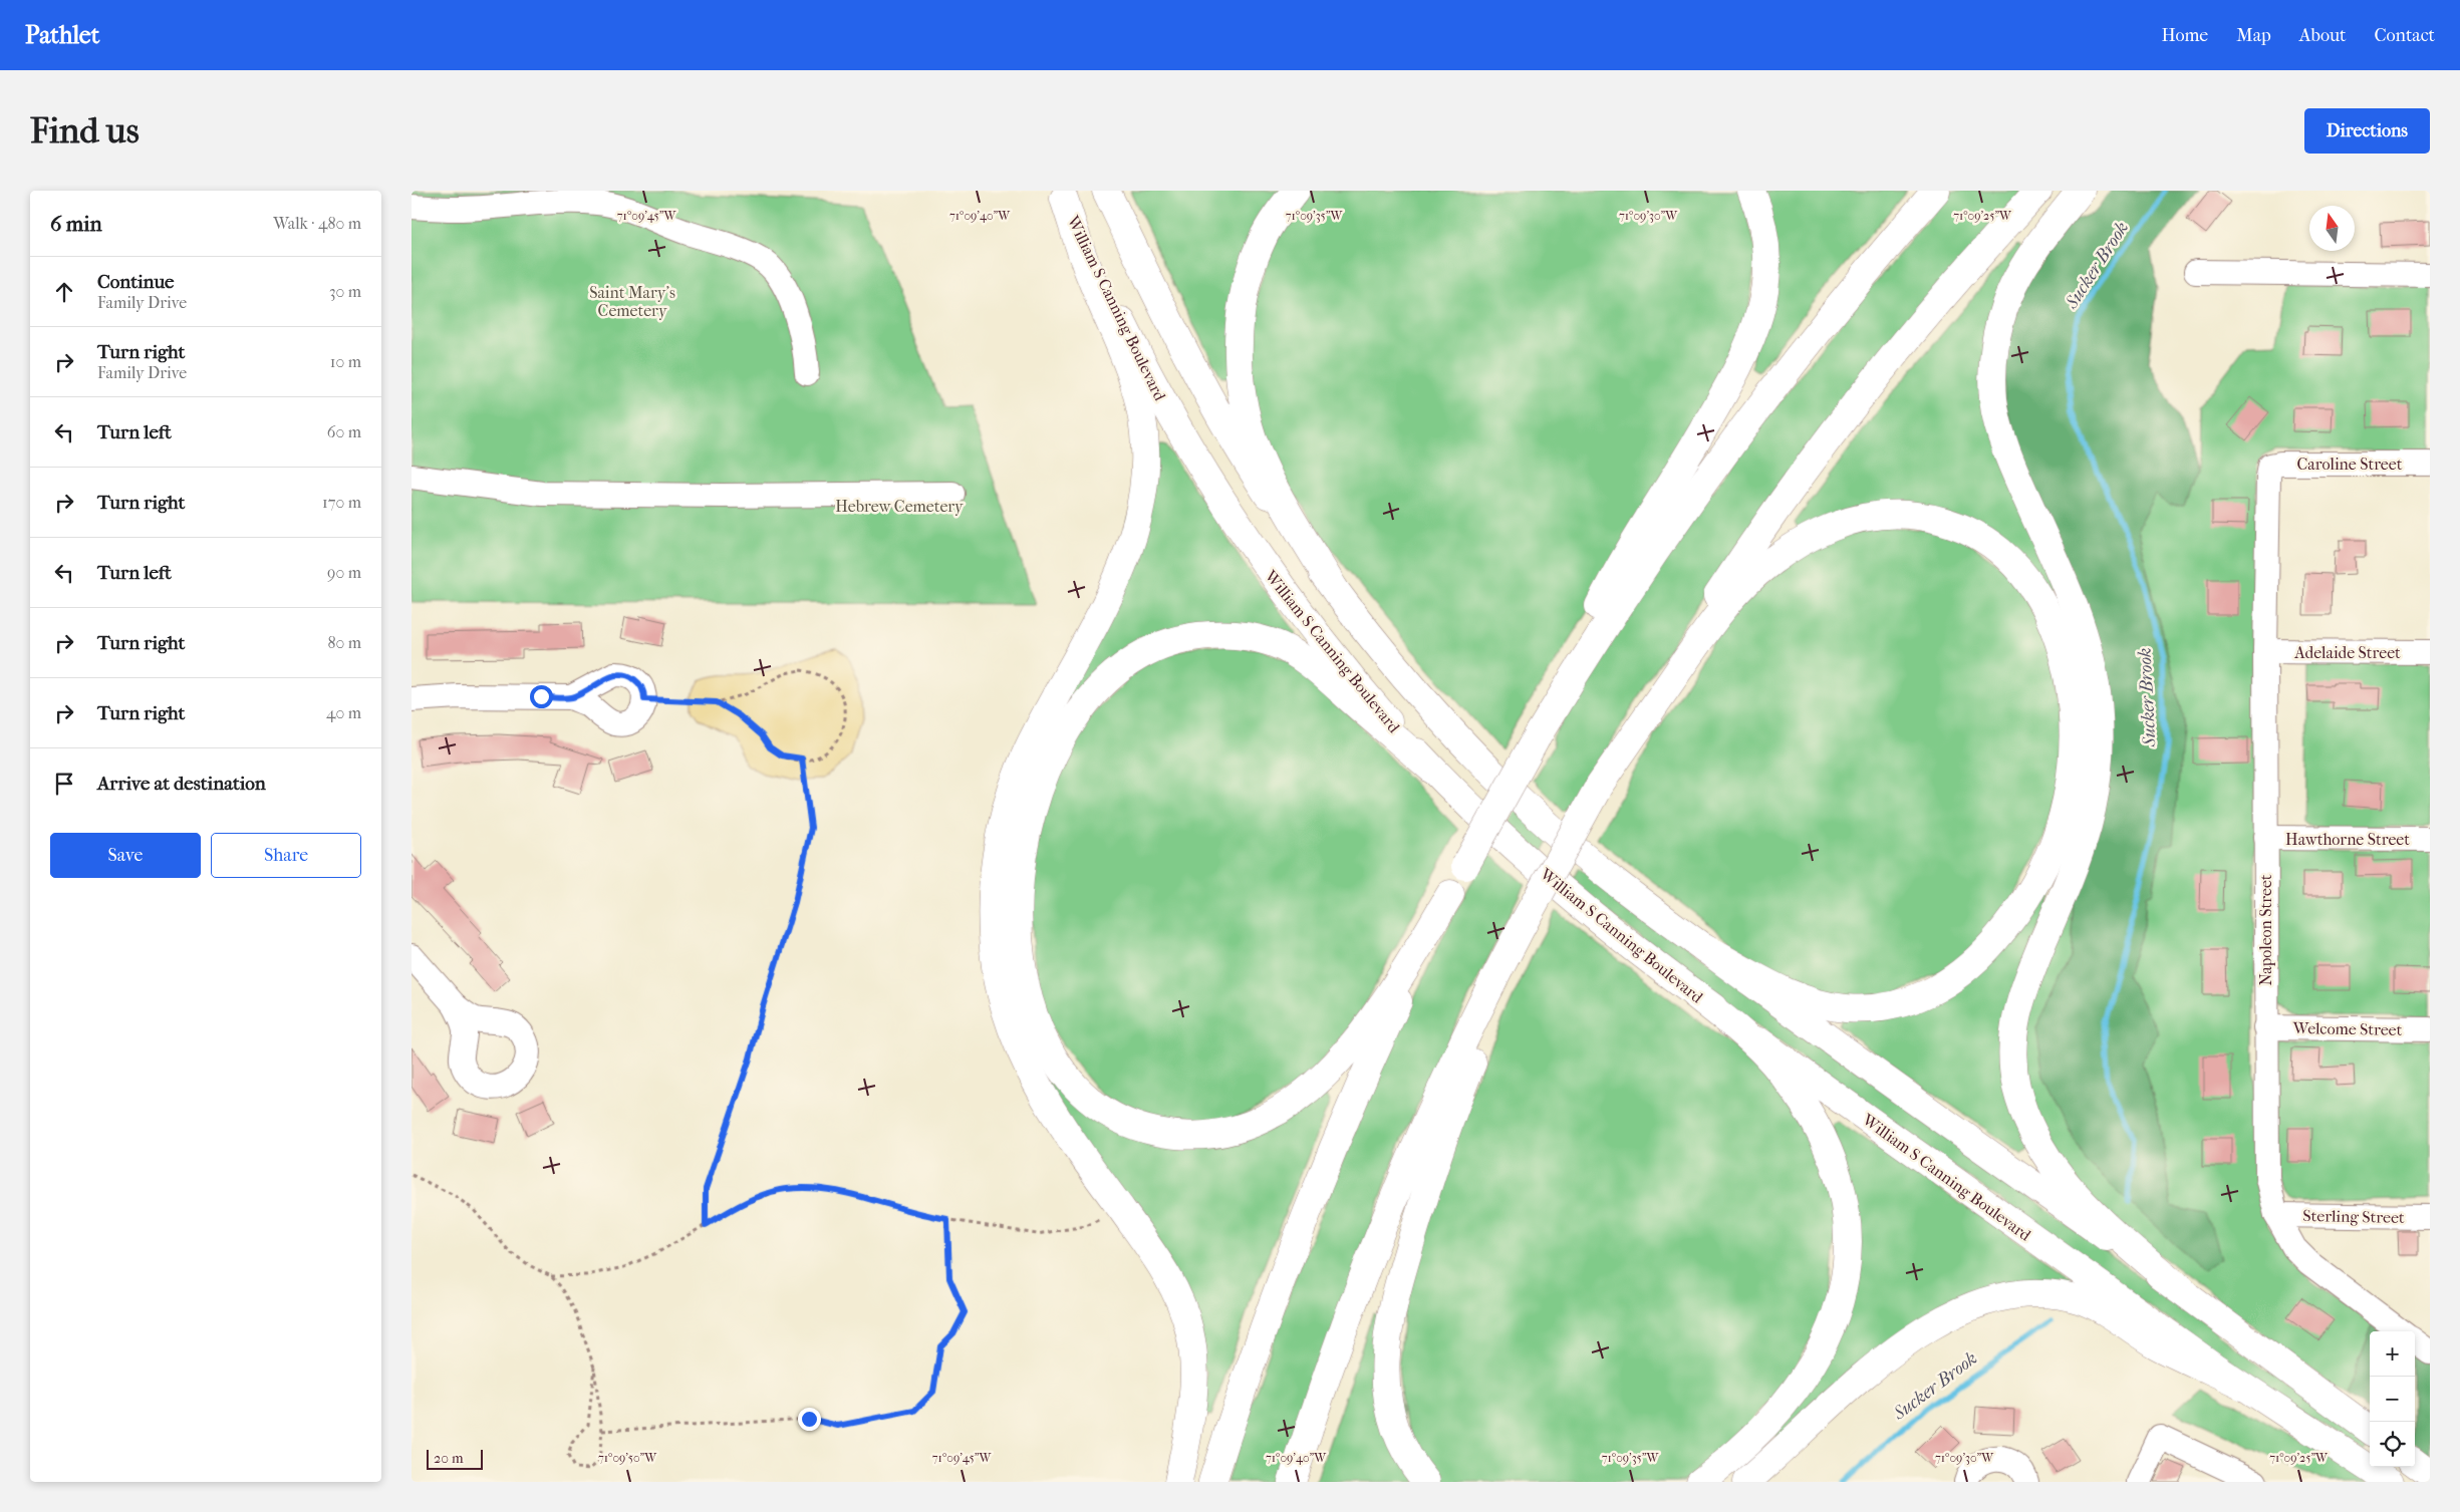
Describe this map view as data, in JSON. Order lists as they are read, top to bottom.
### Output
{
  "streets": {
    "main road": ["William S Canning Boulevard"],
    "street": [
      "Caroline Street",
      "Adelaide Street",
      "Hawthorne Street",
      "Napoleon Street",
      "Welcome Street",
      "Sterling Street"
    ]
  },
  "crossings": [
    ["Caroline Street", "Napoleon Street"],
    ["Adelaide Street", "Napoleon Street"],
    ["Hawthorne Street", "Napoleon Street"],
    ["Napoleon Street", "Welcome Street"],
    ["Napoleon Street", "Sterling Street"]
  ],
  "water": ["Sucker Brook"],
  "parks": ["Saint Mary's Cemetery", "Hebrew Cemetery"],
  "scale_bar": "20 m",
  "north": "top",
  "page": {
    "header": "Pathlet",
    "nav": [
      "Home",
      "Map",
      "About",
      "Contact"
    ],
    "buttons": [
      "Directions",
      ["Save", "Share"]
    ],
    "title": "Find us",
    "heading": ["6 min", "Walk · 480 m"],
    "list": [
      ["Continue", "Family Drive", "30 m"],
      ["Turn right", "Family Drive", "10 m"],
      ["Turn left", "60 m"],
      ["Turn right", "170 m"],
      ["Turn left", "90 m"],
      ["Turn right", "80 m"],
      ["Turn right", "40 m"],
      "Arrive at destination"
    ],
    "map_buttons": ["+", "−"],
    "scale": "20 m"
  },
  "coordinates": [
    "71°09'45\"W",
    "71°09'40\"W",
    "71°09'35\"W",
    "71°09'30\"W",
    "71°09'25\"W",
    "71°09'50\"W"
  ]
}
